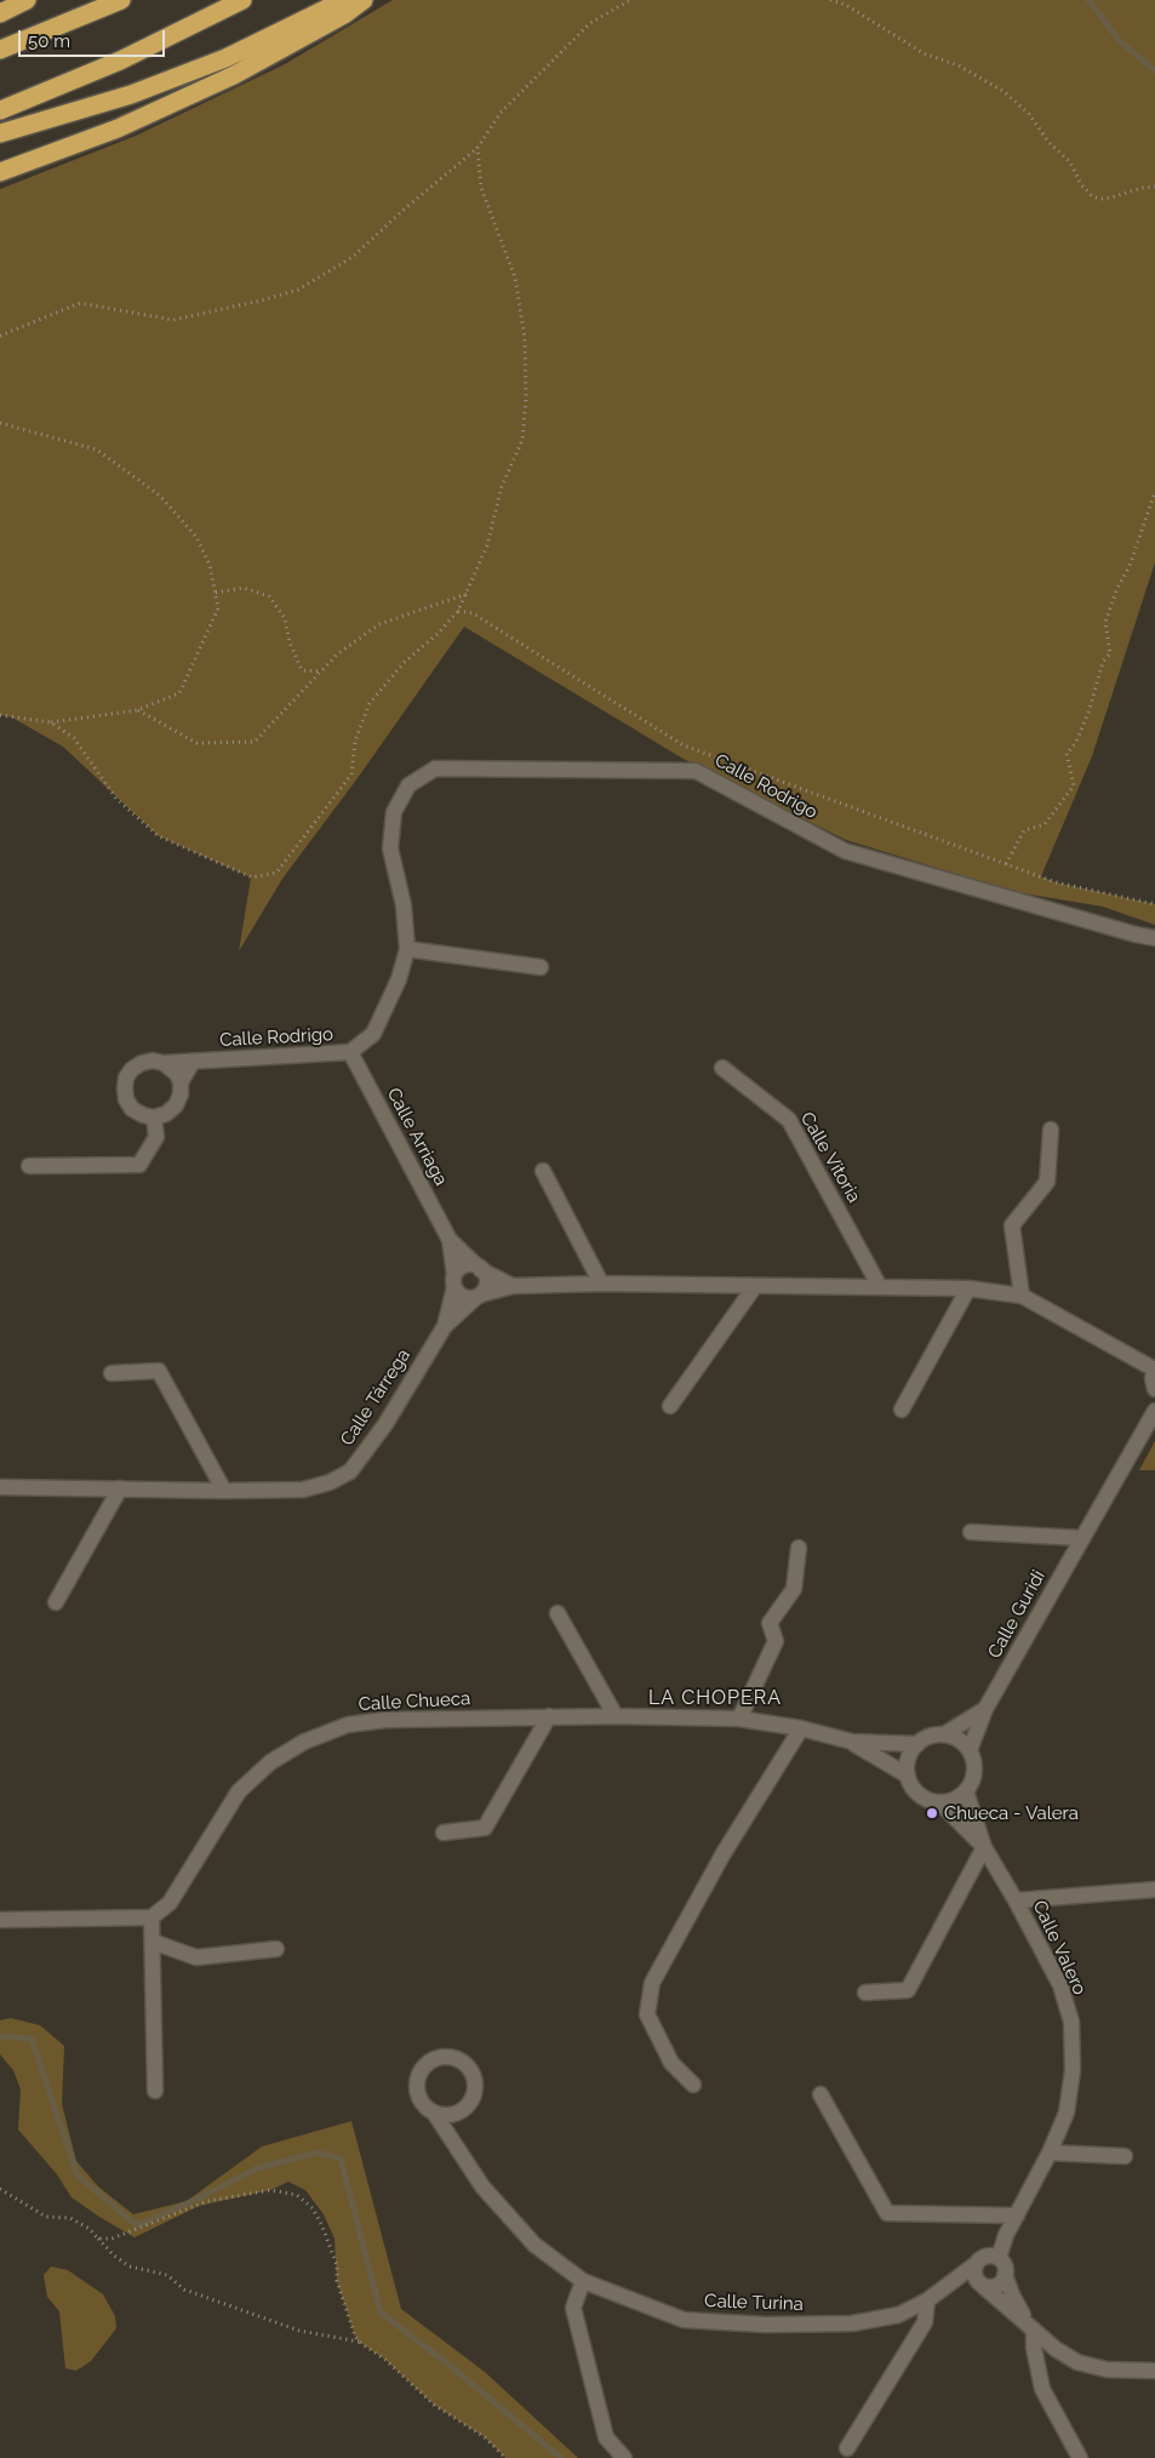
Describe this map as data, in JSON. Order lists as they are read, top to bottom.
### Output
{
  "streets": {
    "street": [
      "Calle Rodrigo",
      "Calle Arriaga",
      "Calle Vitoria",
      "Calle Tárrega",
      "Calle Guridi",
      "Calle Chueca",
      "Calle Valero",
      "Calle Turina"
    ]
  },
  "crossings": [
    ["Calle Rodrigo", "Calle Arriaga"],
    ["Calle Arriaga", "Calle Tárrega"],
    ["Calle Guridi", "Calle Chueca"],
    ["Calle Guridi", "Calle Valero"],
    ["Calle Chueca", "Calle Valero"],
    ["Calle Valero", "Calle Turina"]
  ],
  "districts": ["LA CHOPERA"],
  "places": ["Chueca - Valera"],
  "scale_bar": "50 m"
}
